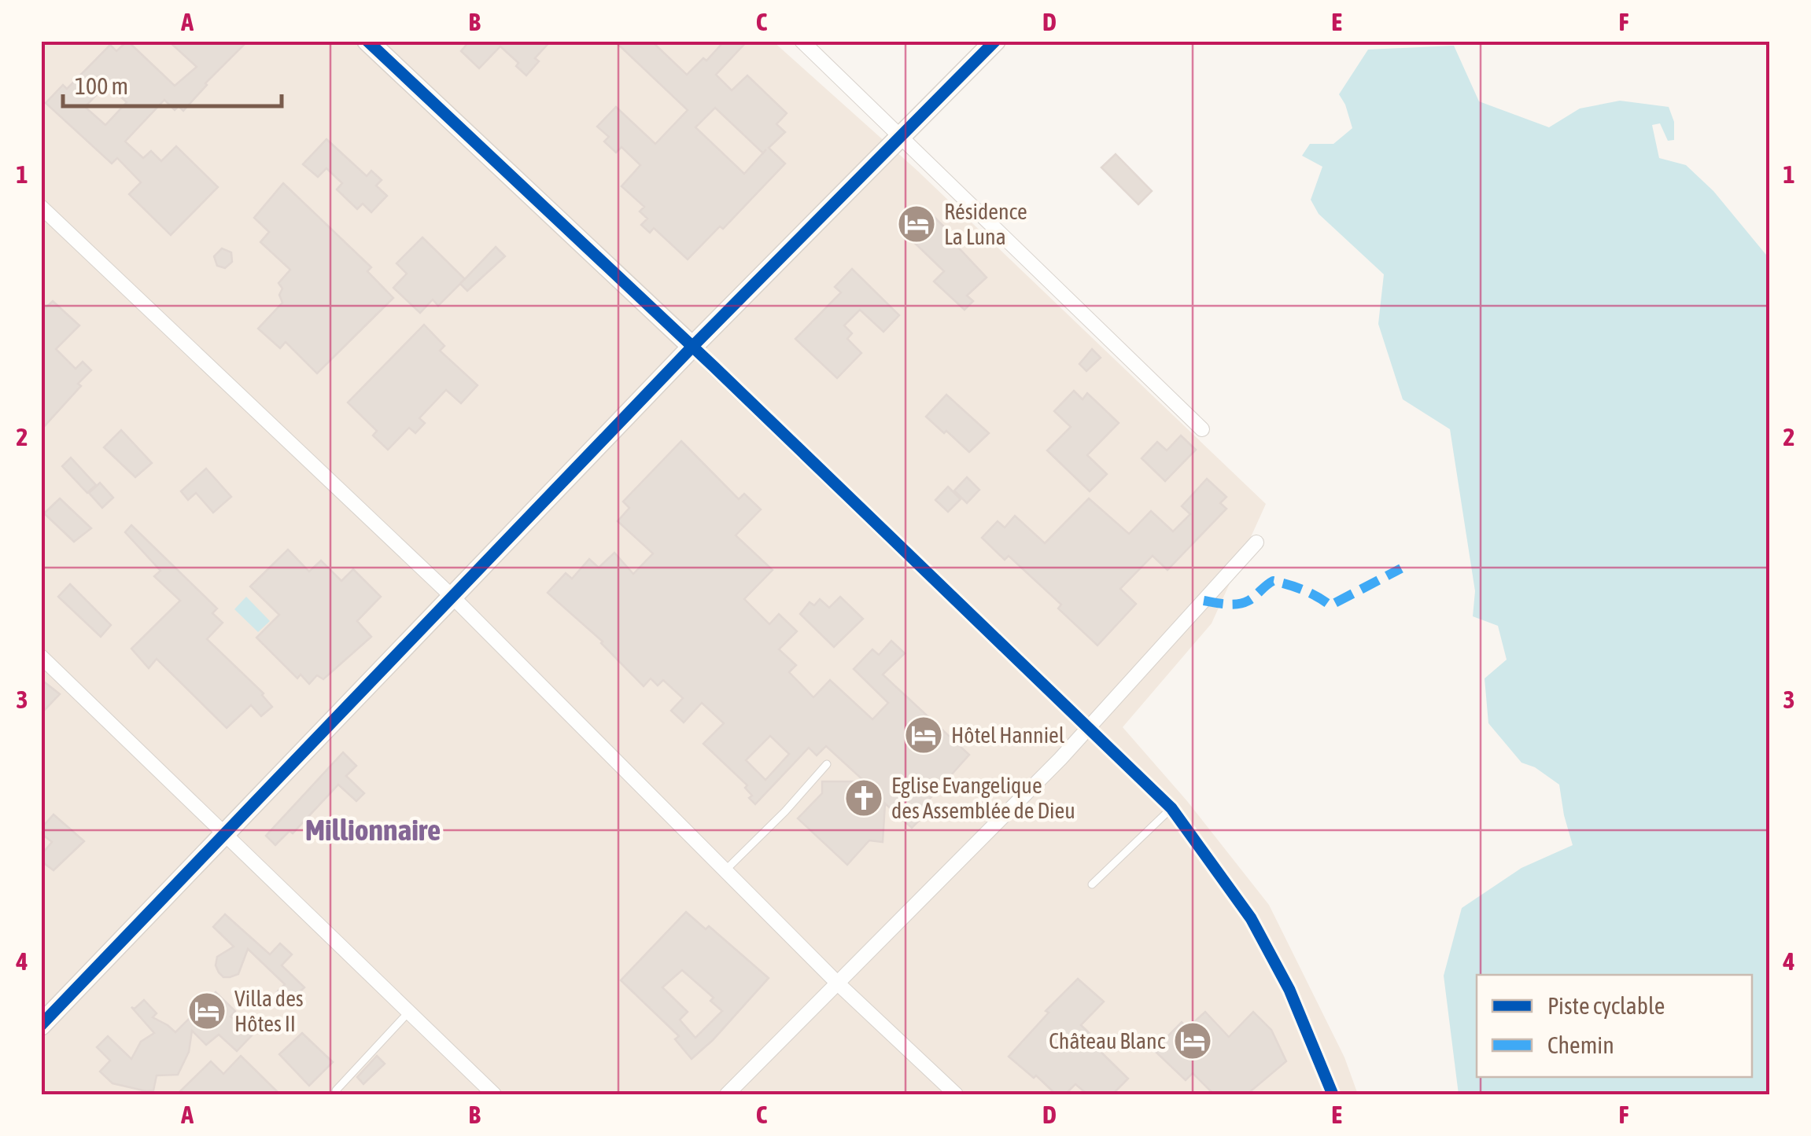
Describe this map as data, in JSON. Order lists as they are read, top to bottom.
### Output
{
  "districts": ["Millionnaire"],
  "places": {
    "hotel": [
      "Résidence La Luna",
      "Hôtel Hanniel",
      "Villa des Hôtes II",
      "Château Blanc"
    ],
    "church": ["Eglise Evangelique des Assemblée de Dieu"]
  },
  "legend": ["Piste cyclable", "Chemin"],
  "scale_bar": "100 m",
  "grid": {
    "columns": [
      "A",
      "B",
      "C",
      "D",
      "E",
      "F"
    ],
    "rows": [
      "1",
      "2",
      "3",
      "4"
    ]
  }
}
